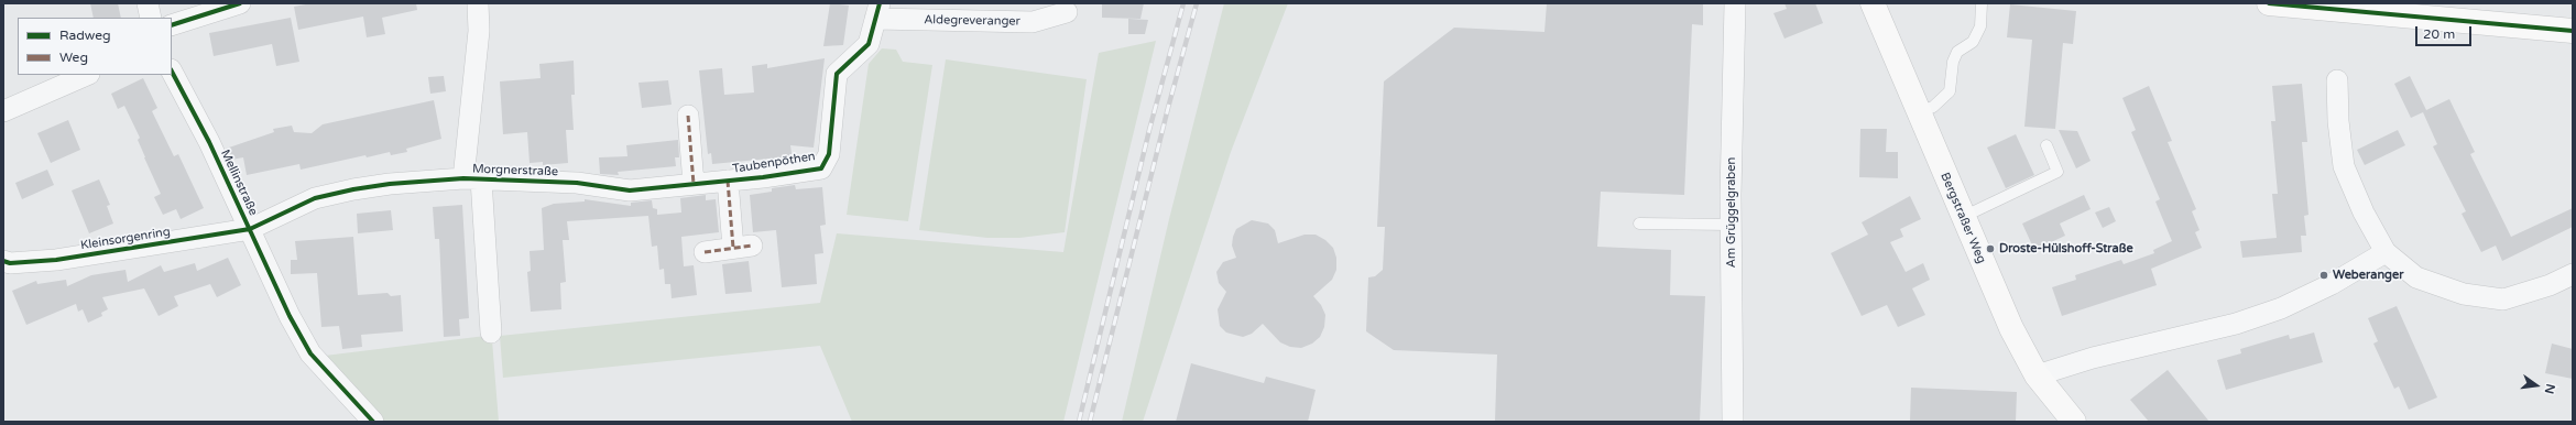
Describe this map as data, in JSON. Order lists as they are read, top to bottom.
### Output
{
  "streets": {
    "street": [
      "Aldegreveranger",
      "Taubenpöthen",
      "Morgnerstraße",
      "Mellinstraße",
      "Am Grüggelgraben",
      "Bergstraßer Weg",
      "Kleinsorgenring"
    ]
  },
  "crossings": [
    ["Aldegreveranger", "Taubenpöthen"],
    ["Taubenpöthen", "Morgnerstraße"],
    ["Morgnerstraße", "Mellinstraße"],
    ["Morgnerstraße", "Kleinsorgenring"],
    ["Mellinstraße", "Kleinsorgenring"]
  ],
  "places": ["Droste-Hülshoff-Straße", "Weberanger"],
  "legend": ["Radweg", "Weg"],
  "scale_bar": "20 m",
  "north": "right"
}
